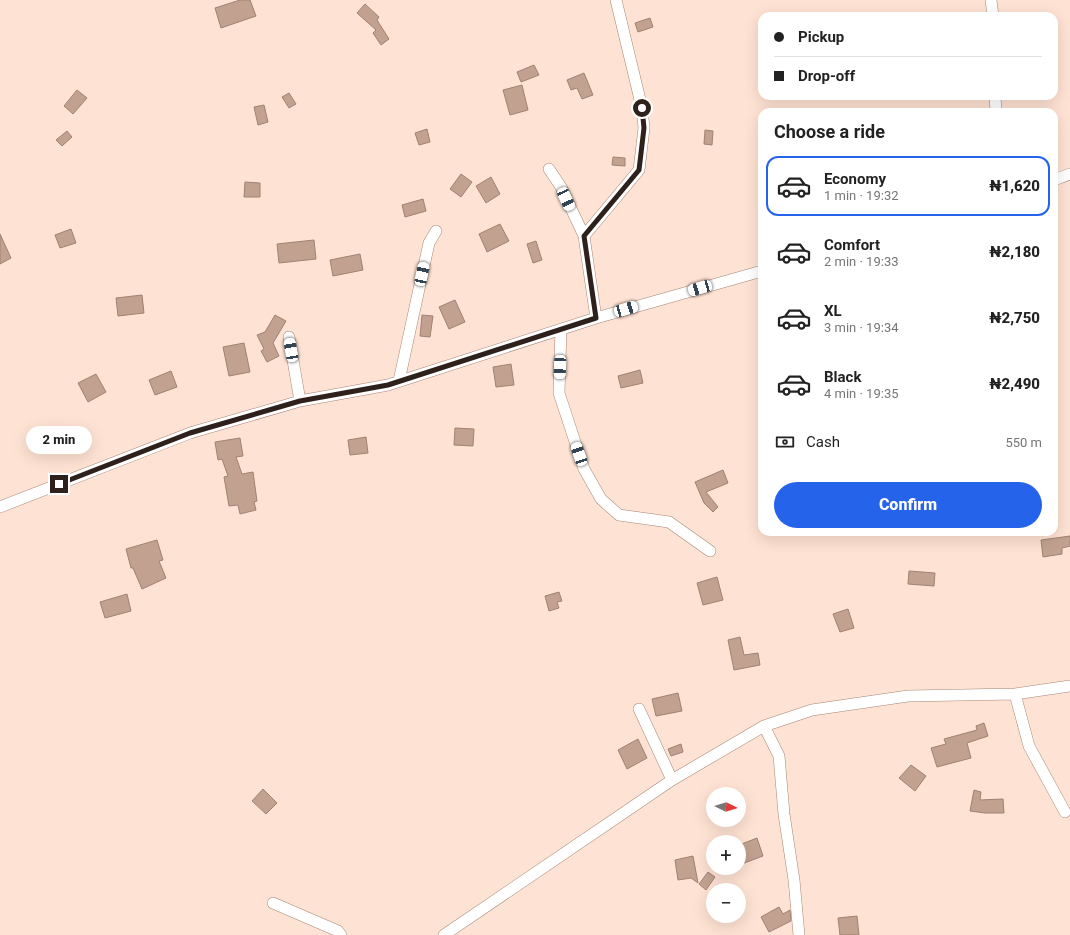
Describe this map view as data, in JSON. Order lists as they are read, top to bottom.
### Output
{
  "north": "right",
  "page": {
    "banner": ["Pickup", "Drop-off"],
    "heading": "Choose a ride",
    "list": [
      {
        "name": "Economy",
        "note": "1 min · 19:32",
        "value": "₦1,620"
      },
      {
        "name": "Comfort",
        "note": "2 min · 19:33",
        "value": "₦2,180"
      },
      {
        "name": "XL",
        "note": "3 min · 19:34",
        "value": "₦2,750"
      },
      {
        "name": "Black",
        "note": "4 min · 19:35",
        "value": "₦2,490"
      }
    ],
    "pay": ["Cash", "550 m"],
    "bubble": "2 min",
    "buttons": "Confirm",
    "map_buttons": ["+", "−"]
  }
}
